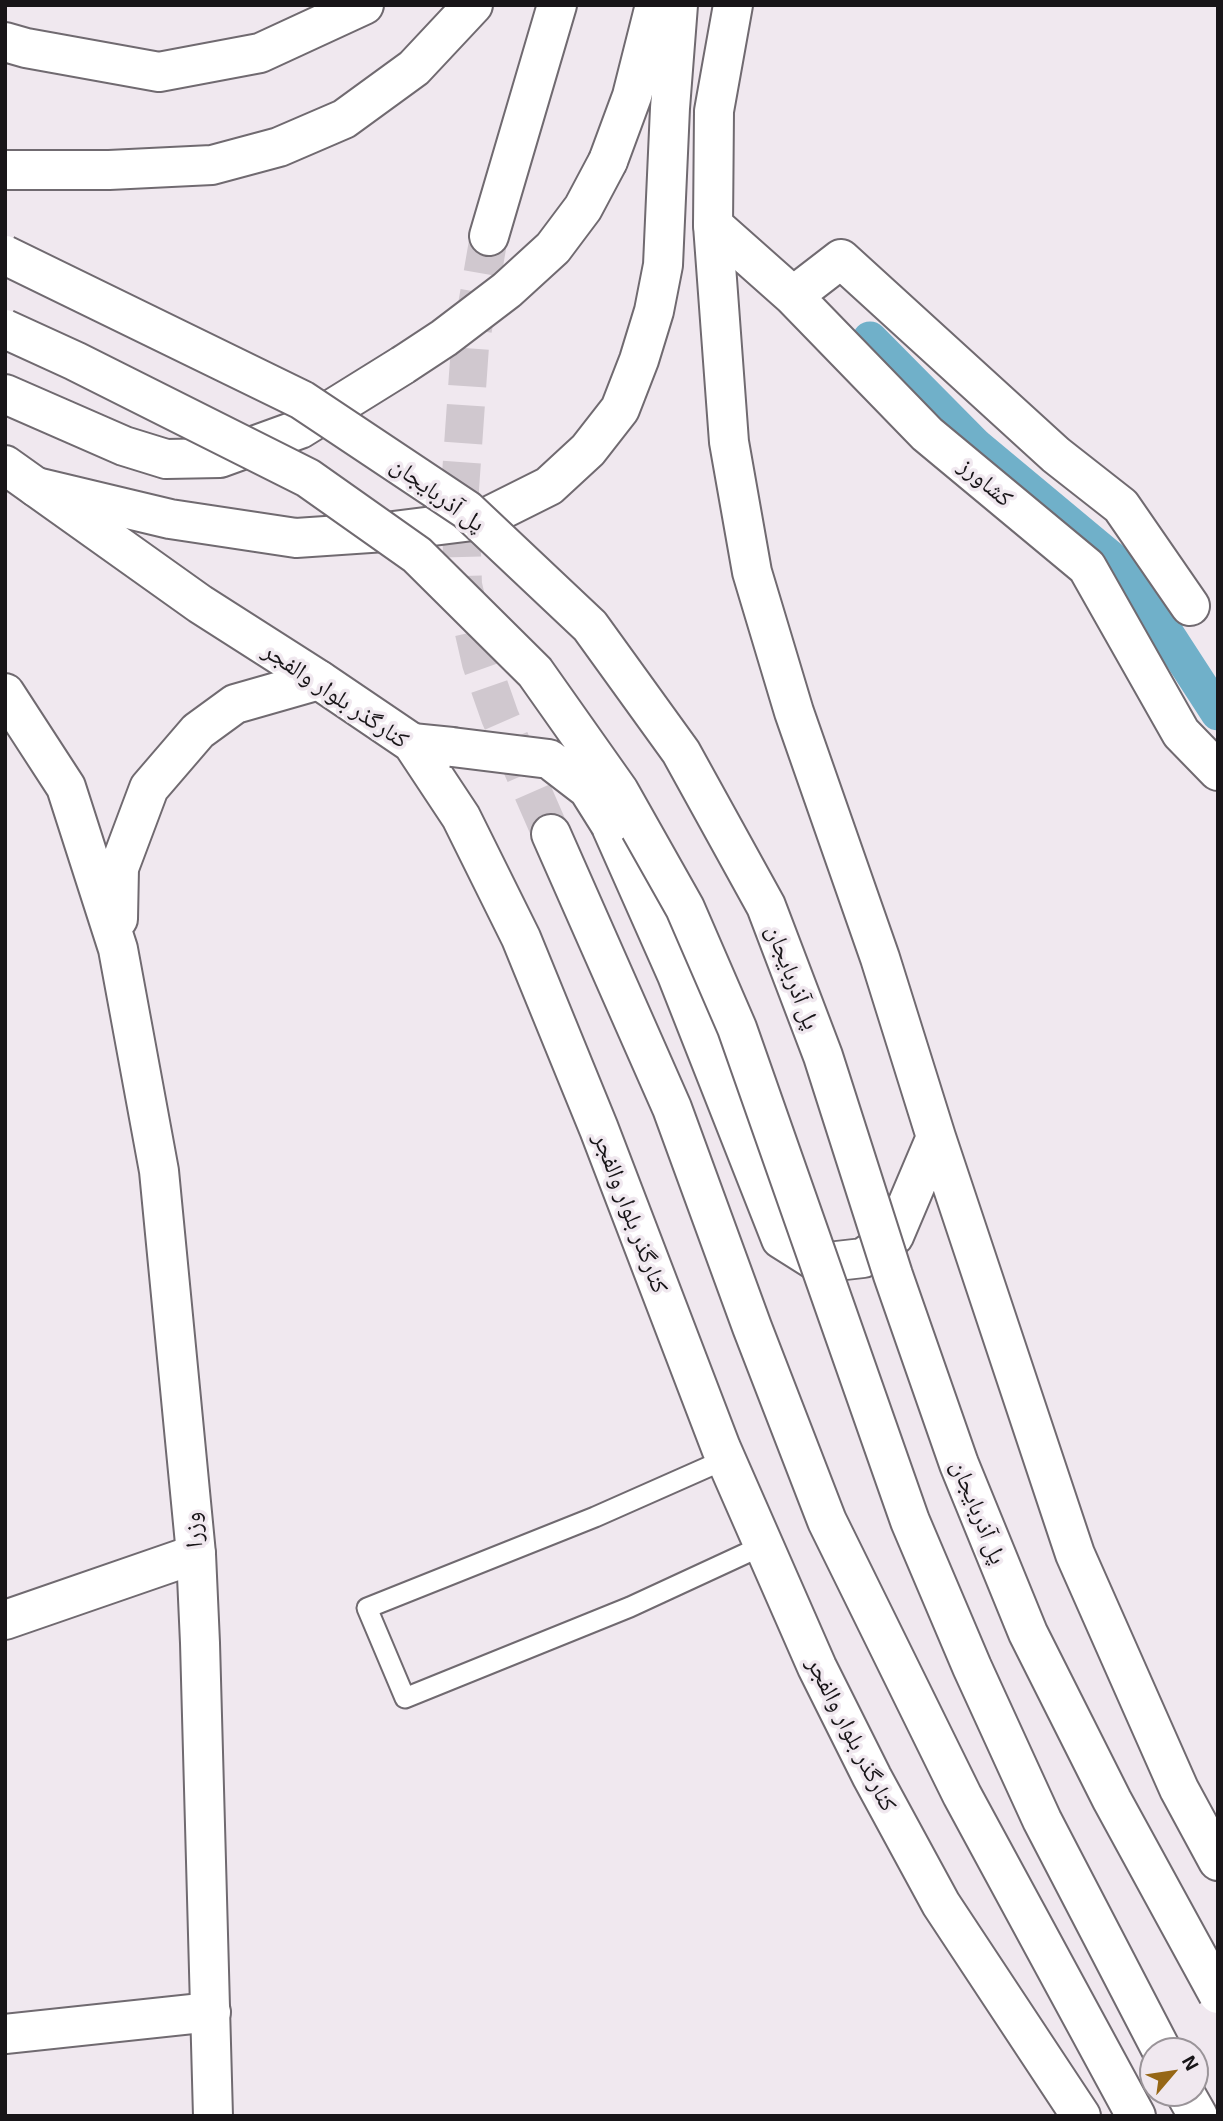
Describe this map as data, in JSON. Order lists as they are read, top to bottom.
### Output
{
  "streets": {
    "main road": [
      "کشاورز",
      "پل آذربایجان",
      "کنارگذر بلوار والفجر",
      "وزرا"
    ]
  },
  "north": "top right"
}
